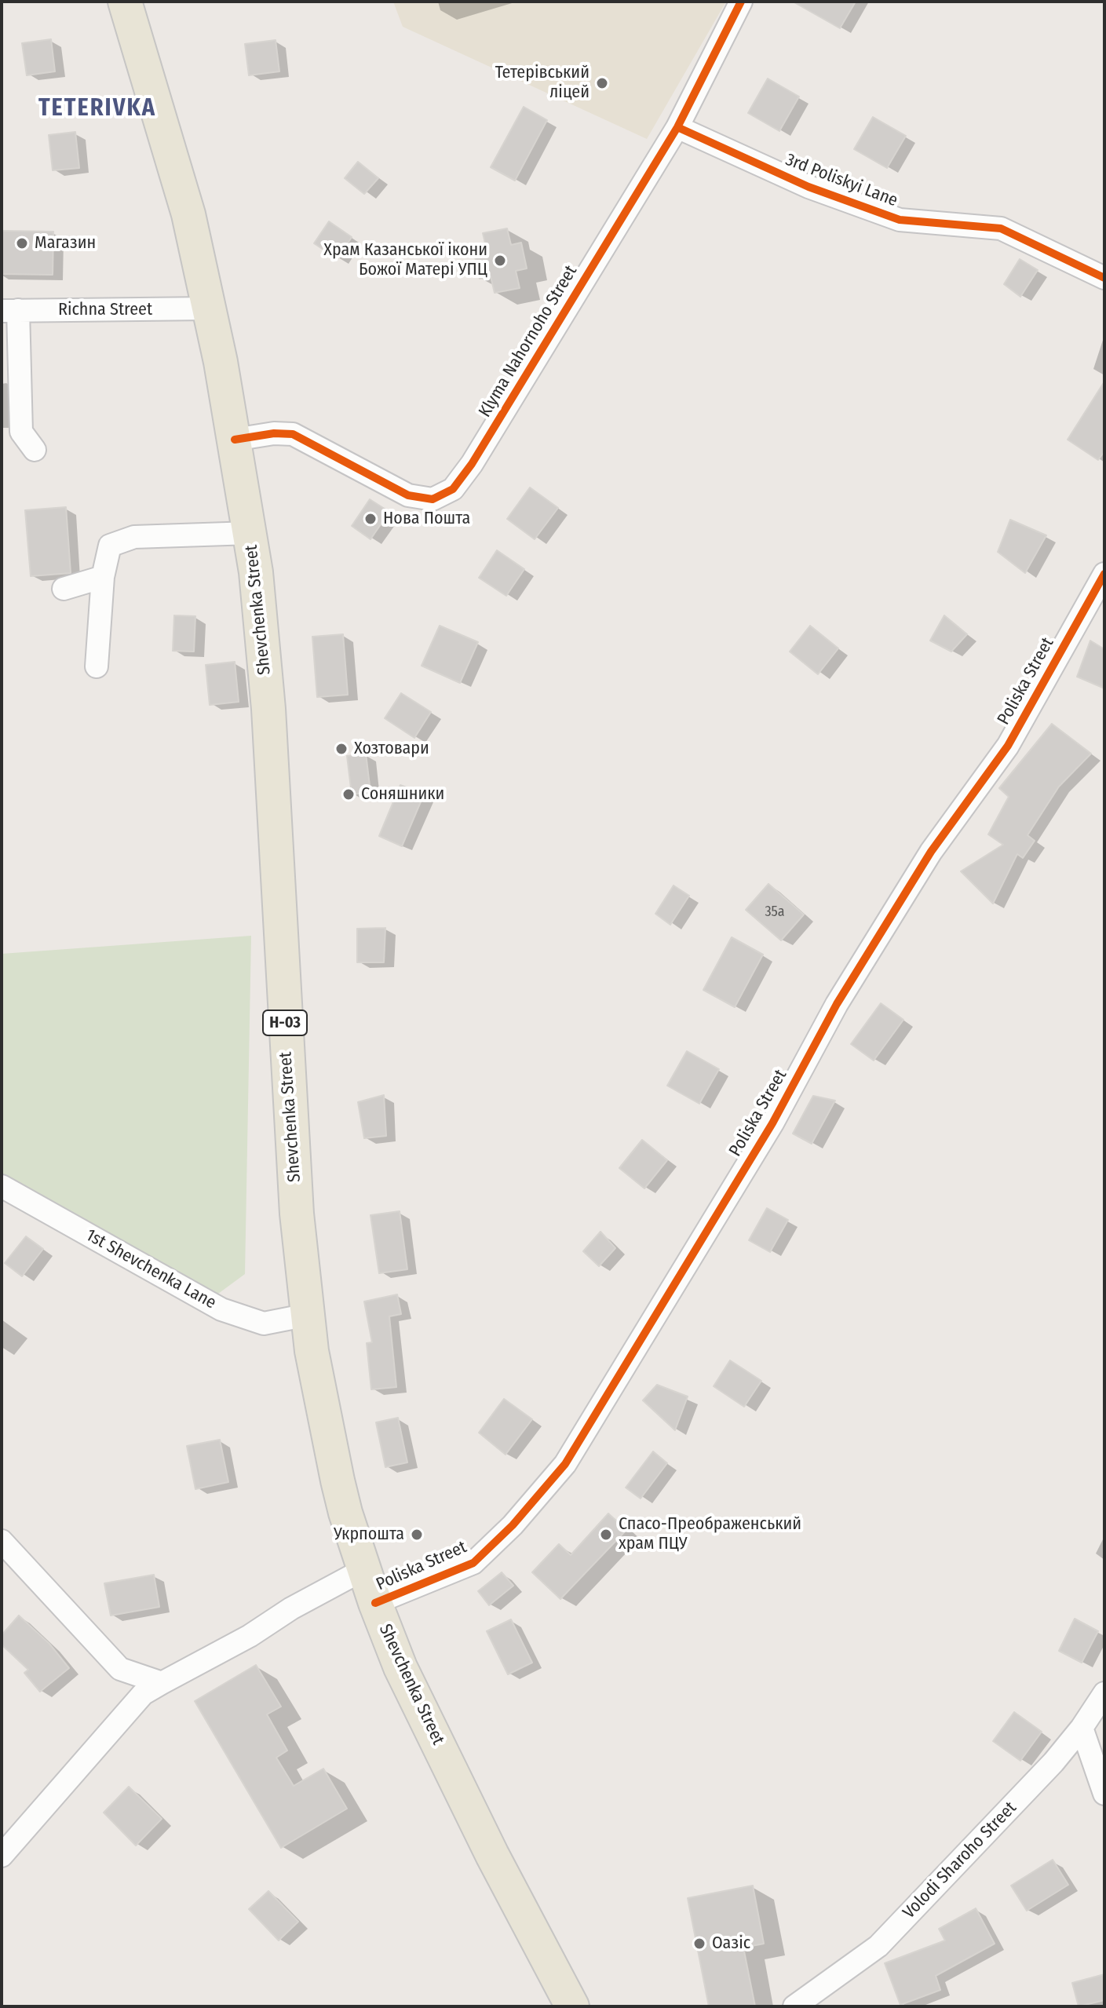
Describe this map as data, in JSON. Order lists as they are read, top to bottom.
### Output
{
  "streets": {
    "main road": ["Shevchenka Street", "Н-03"],
    "street": [
      "3rd Poliskyi Lane",
      "Richna Street",
      "Klyma Nahornoho Street",
      "Poliska Street",
      "1st Shevchenka Lane",
      "Volodi Sharoho Street"
    ]
  },
  "crossings": [
    ["3rd Poliskyi Lane", "Klyma Nahornoho Street"],
    ["Richna Street", "Shevchenka Street"],
    ["Klyma Nahornoho Street", "Shevchenka Street"],
    ["Shevchenka Street", "Poliska Street"],
    ["Shevchenka Street", "1st Shevchenka Lane"]
  ],
  "districts": ["TETERIVKA"],
  "places": [
    "Тетерівський ліцей",
    "Магазин",
    "Храм Казанської ікони Божої Матері УПЦ",
    "Нова Пошта",
    "Хозтовари",
    "Соняшники",
    "Укрпошта",
    "Спасо-Преображенський храм ПЦУ",
    "Оазіс"
  ],
  "house_numbers": ["35а"]
}
